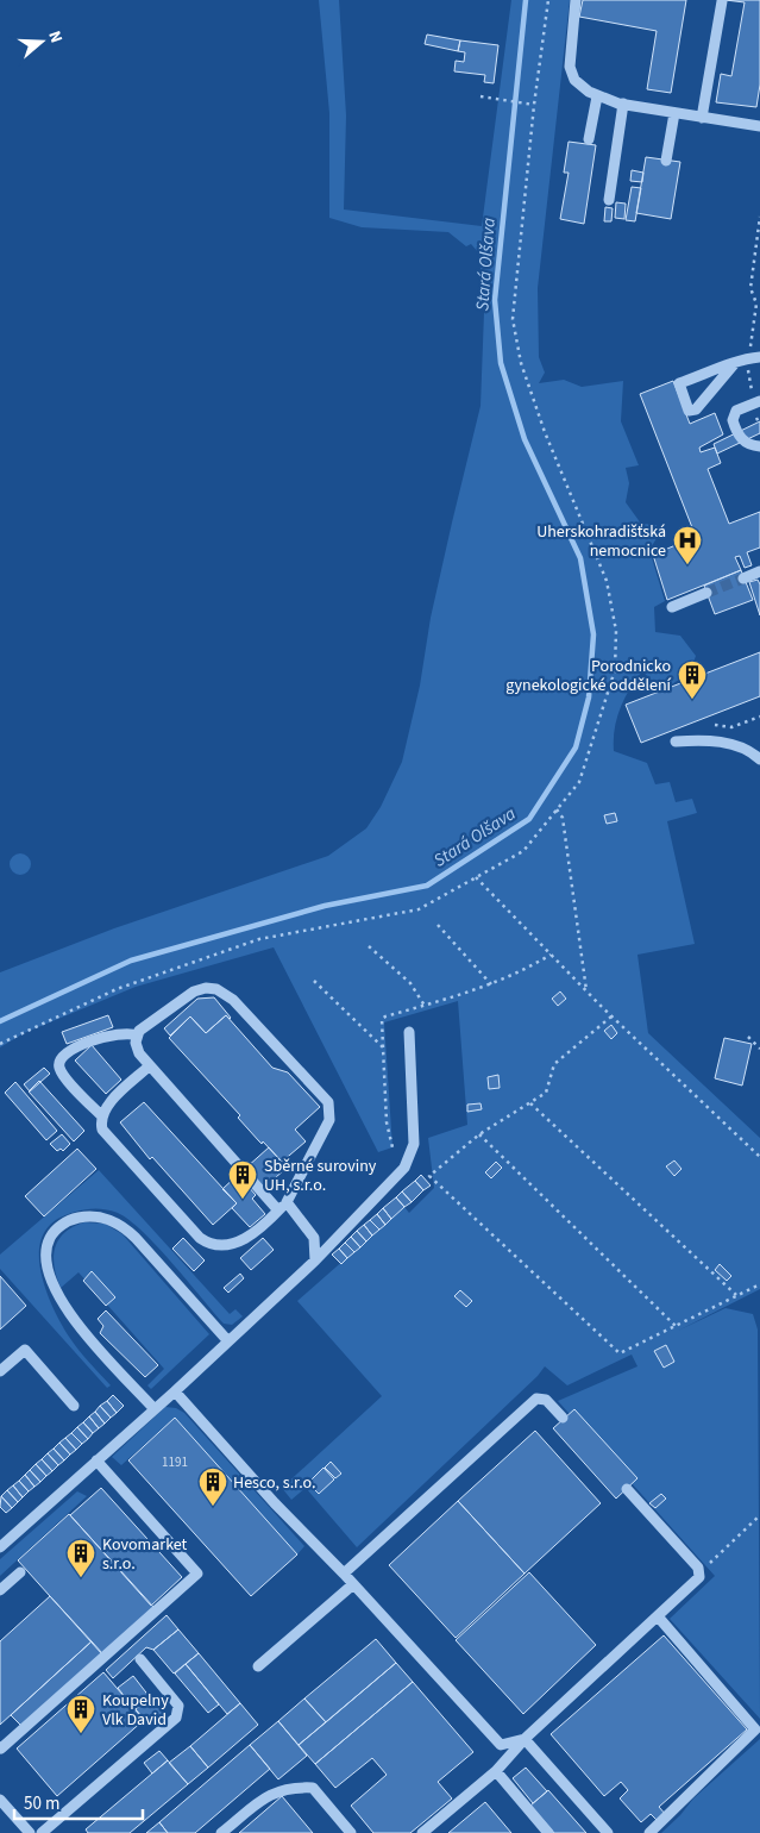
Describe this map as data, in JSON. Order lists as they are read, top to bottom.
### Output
{
  "water": ["Stará Olšava"],
  "places": {
    "hospital": ["Uherskohradišťská nemocnice"],
    "building": [
      "Porodnicko gynekologické oddělení",
      "Sběrné suroviny UH, s.r.o.",
      "Hesco, s.r.o.",
      "Kovomarket s.r.o.",
      "Koupelny Vlk David"
    ]
  },
  "house_numbers": ["1191"],
  "scale_bar": "50 m",
  "north": "right"
}
